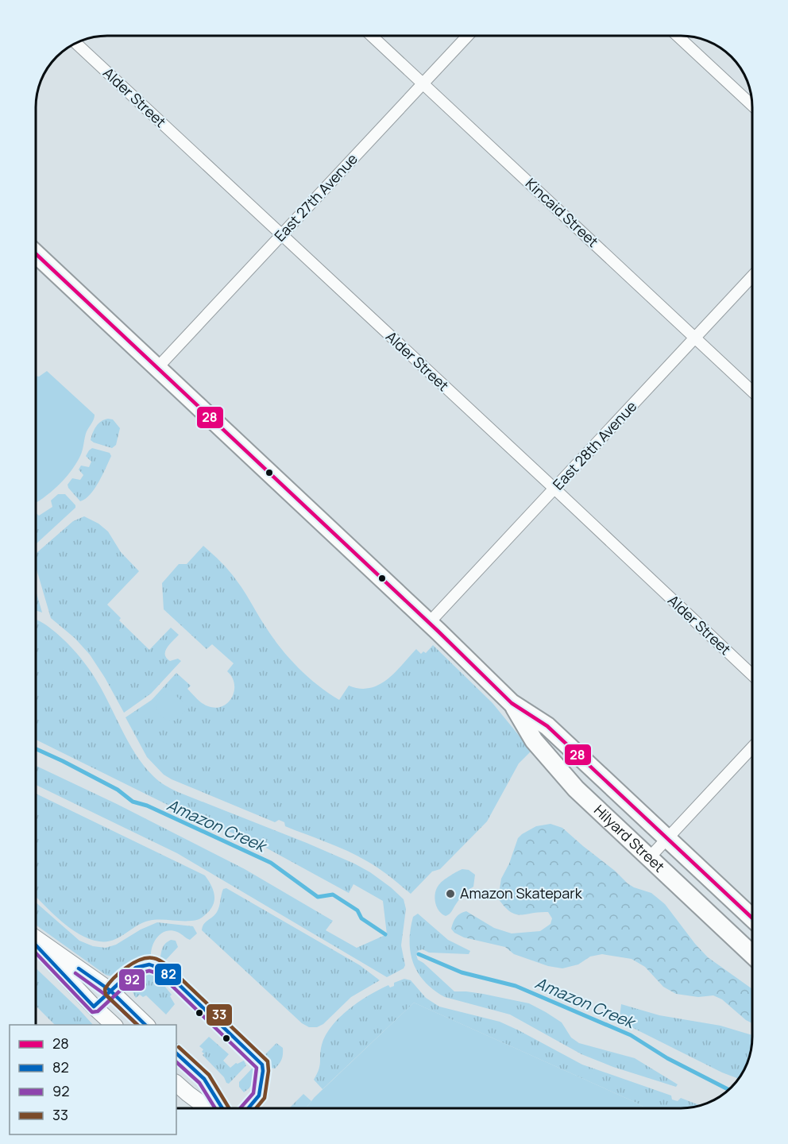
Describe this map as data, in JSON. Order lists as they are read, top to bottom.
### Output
{
  "streets": {
    "main road": ["Hilyard Street"],
    "street": [
      "Alder Street",
      "East 27th Avenue",
      "Kincaid Street",
      "East 28th Avenue"
    ]
  },
  "crossings": [
    ["Alder Street", "East 27th Avenue"],
    ["Alder Street", "East 28th Avenue"],
    ["East 27th Avenue", "Kincaid Street"],
    ["East 27th Avenue", "Hilyard Street"],
    ["Kincaid Street", "East 28th Avenue"],
    ["East 28th Avenue", "Hilyard Street"]
  ],
  "water": ["Amazon Creek"],
  "places": ["Amazon Skatepark"],
  "lines": [
    "transit line 28",
    "transit line 82",
    "transit line 92",
    "transit line 33"
  ],
  "legend": [
    "28",
    "82",
    "92",
    "33"
  ]
}
